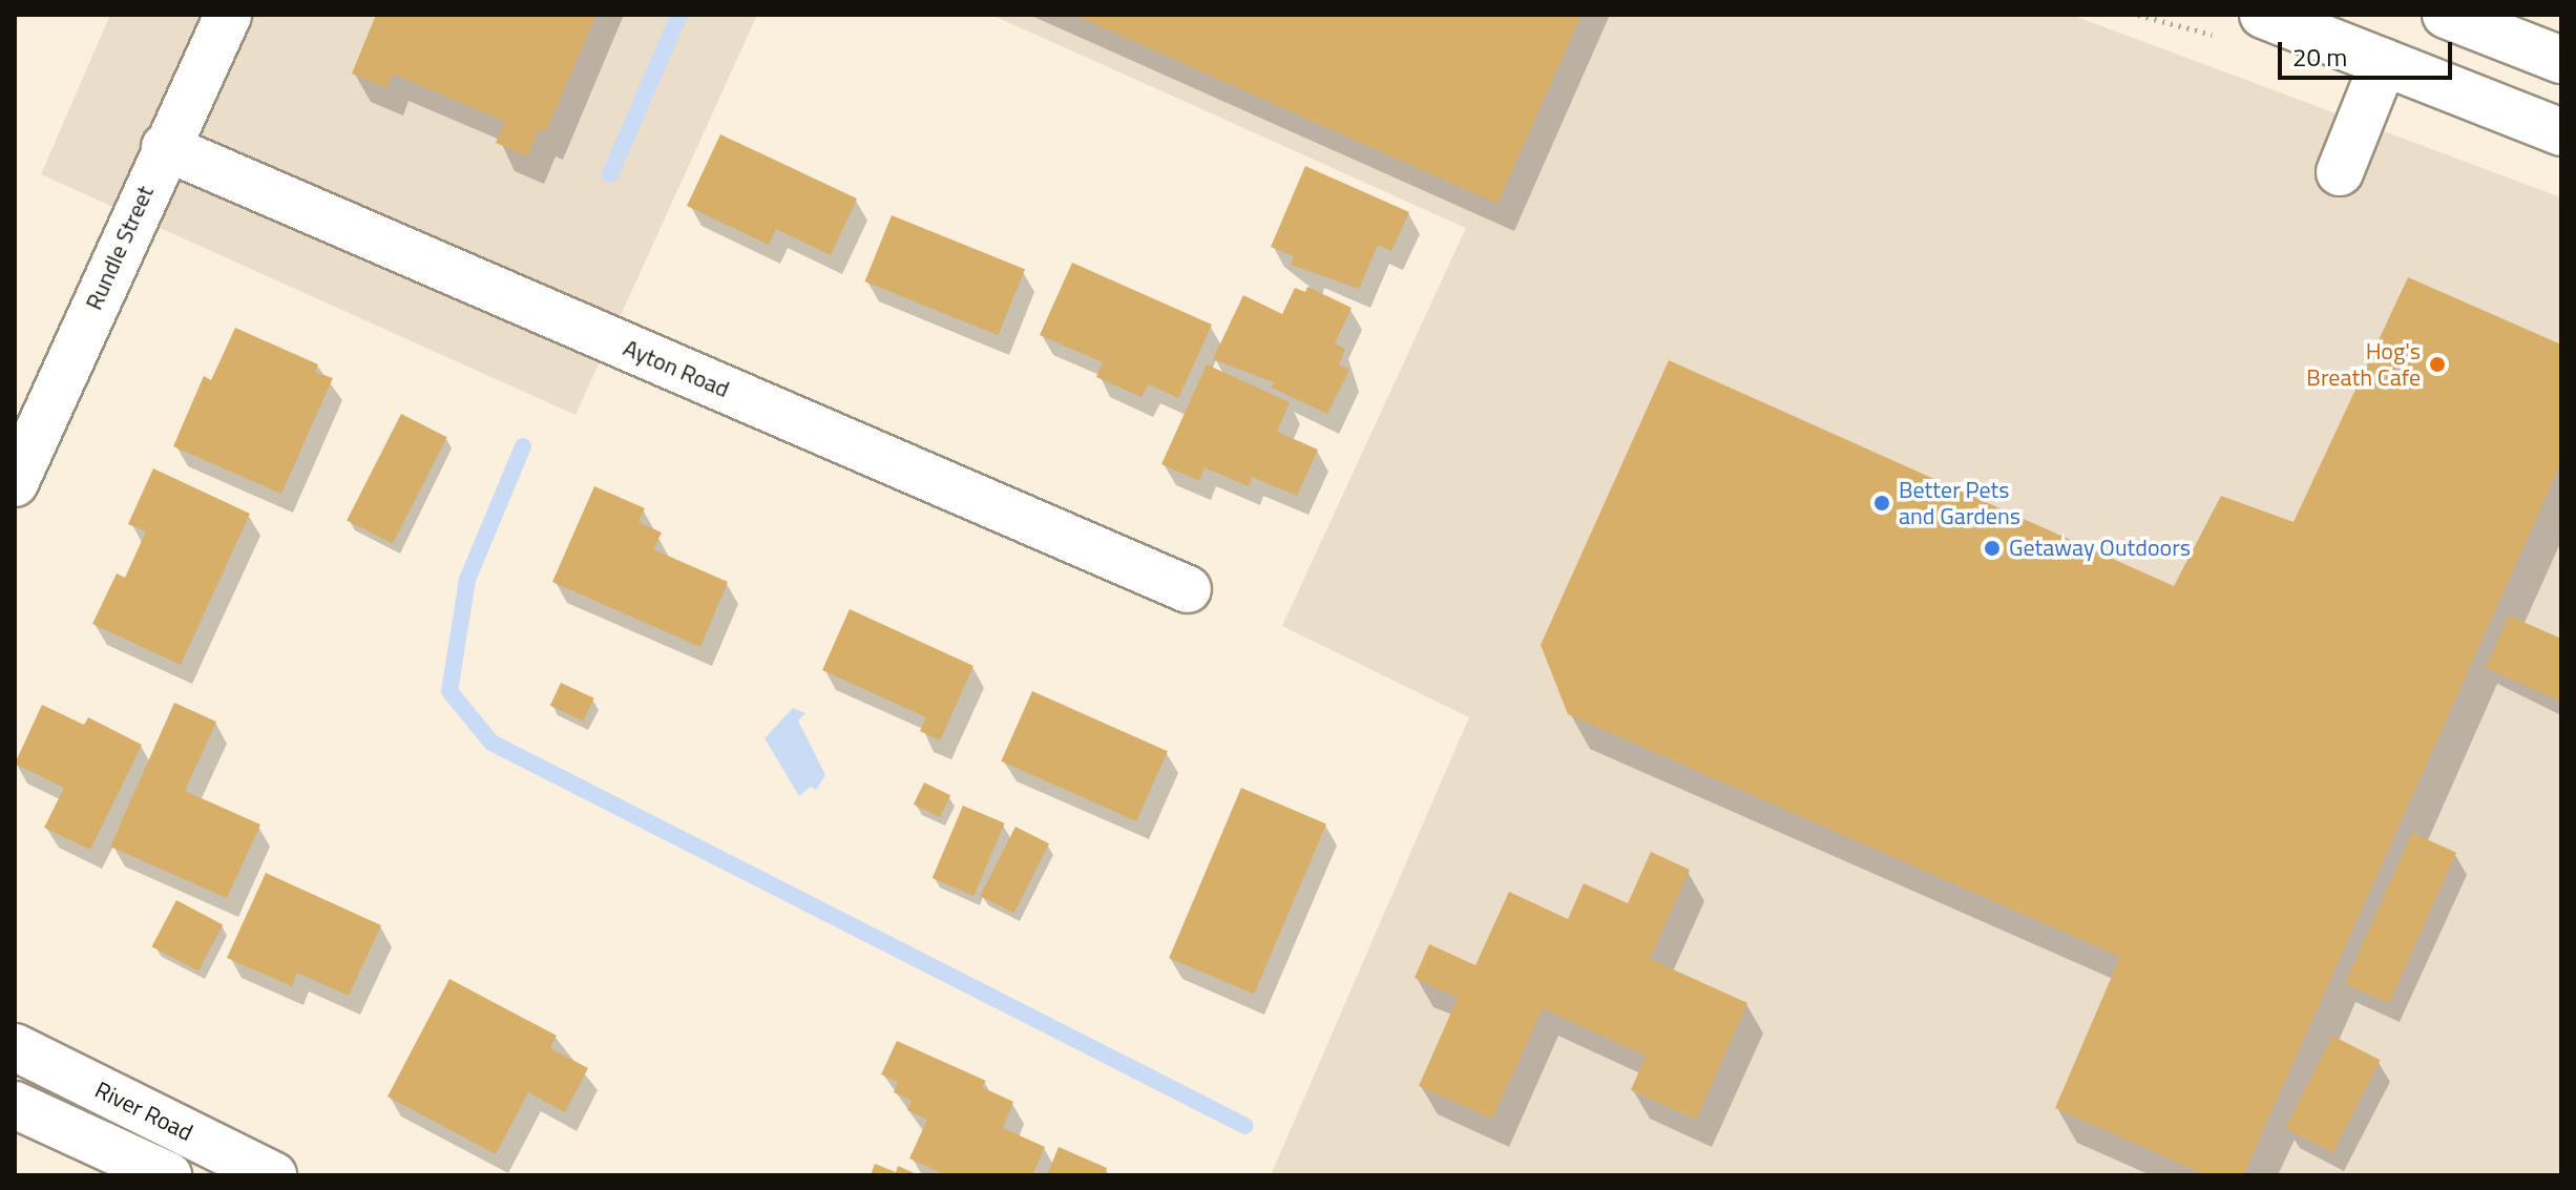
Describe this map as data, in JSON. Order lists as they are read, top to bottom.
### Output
{
  "streets": {
    "main road": ["Rundle Street", "Ayton Road", "River Road"]
  },
  "crossings": [
    ["Rundle Street", "Ayton Road"]
  ],
  "places": ["Hog's Breath Cafe", "Better Pets and Gardens", "Getaway Outdoors"],
  "scale_bar": "20 m"
}
